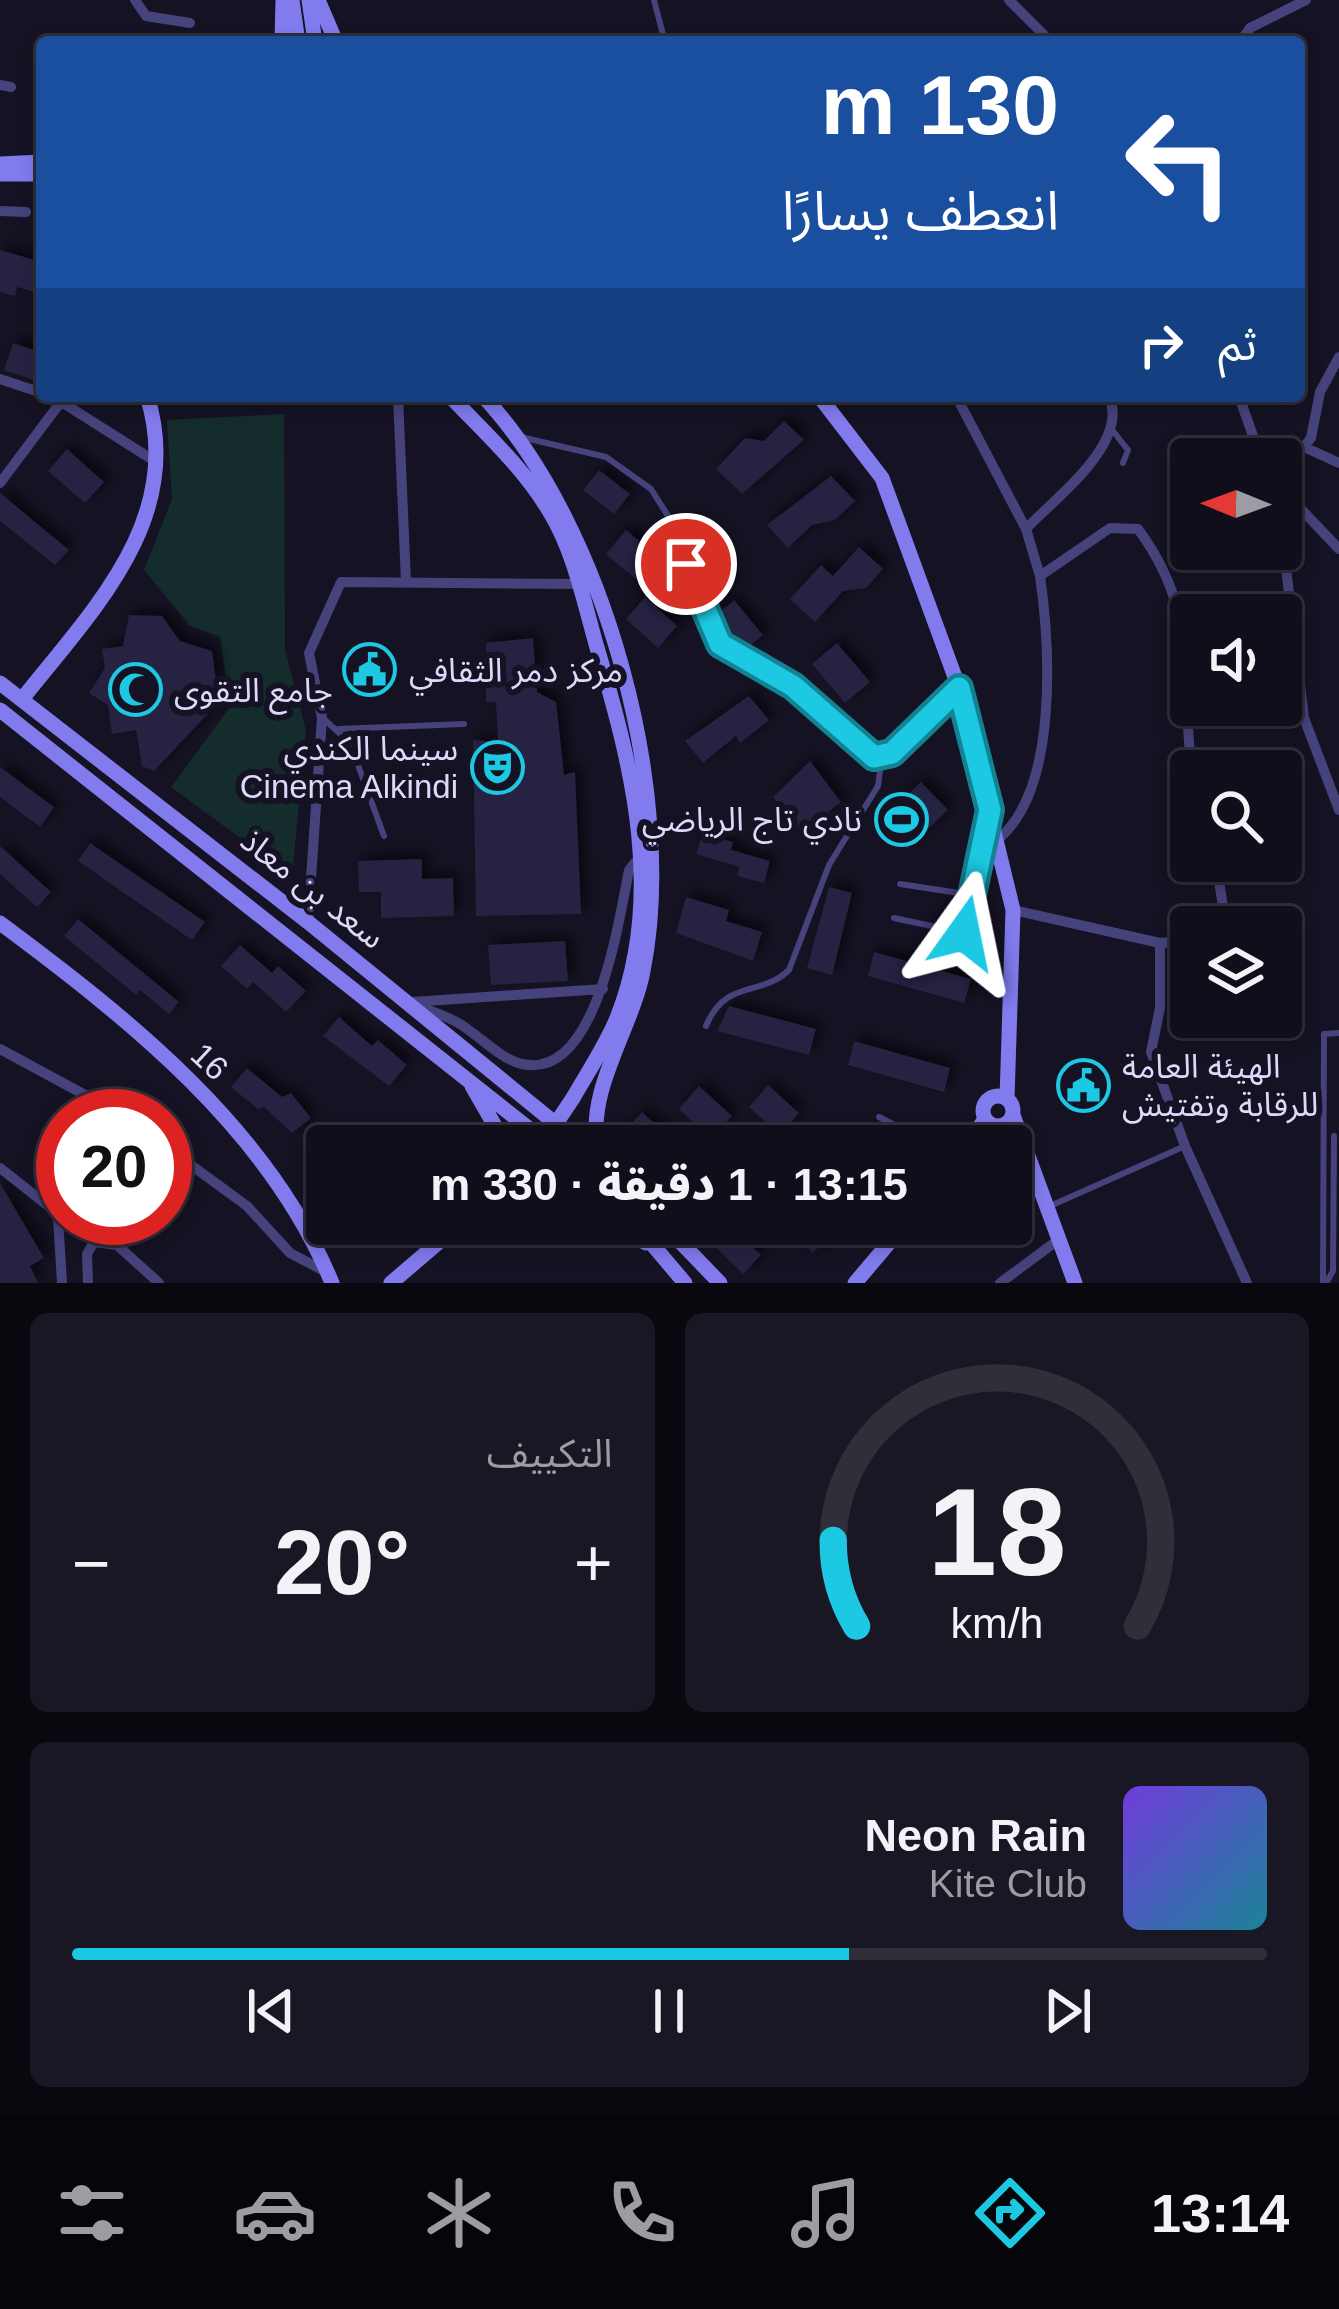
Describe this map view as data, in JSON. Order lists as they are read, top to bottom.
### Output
{
  "streets": {
    "main road": ["سعد بن معاذ", "16"]
  },
  "places": {
    "public building": ["مركز دمر الثقافي", "الهيئة العامة للرقابة وتفتيش"],
    "mosque": ["جامع التقوى"],
    "theatre": ["سينما الكندي Cinema Alkindi"],
    "sports": ["نادي تاج الرياضي"]
  },
  "north": "left",
  "page": {
    "turn": ["130 m", "انعطف يسارًا"],
    "then": "ثم",
    "limit": "20",
    "trip": "13:15 · 1 دقيقة · 330 m",
    "tile": "التكييف",
    "heat": ["−", "20°", "+"],
    "song": ["Neon Rain", "Kite Club"],
    "tabs": "13:14",
    "gauge": ["18", "km/h"]
  }
}
